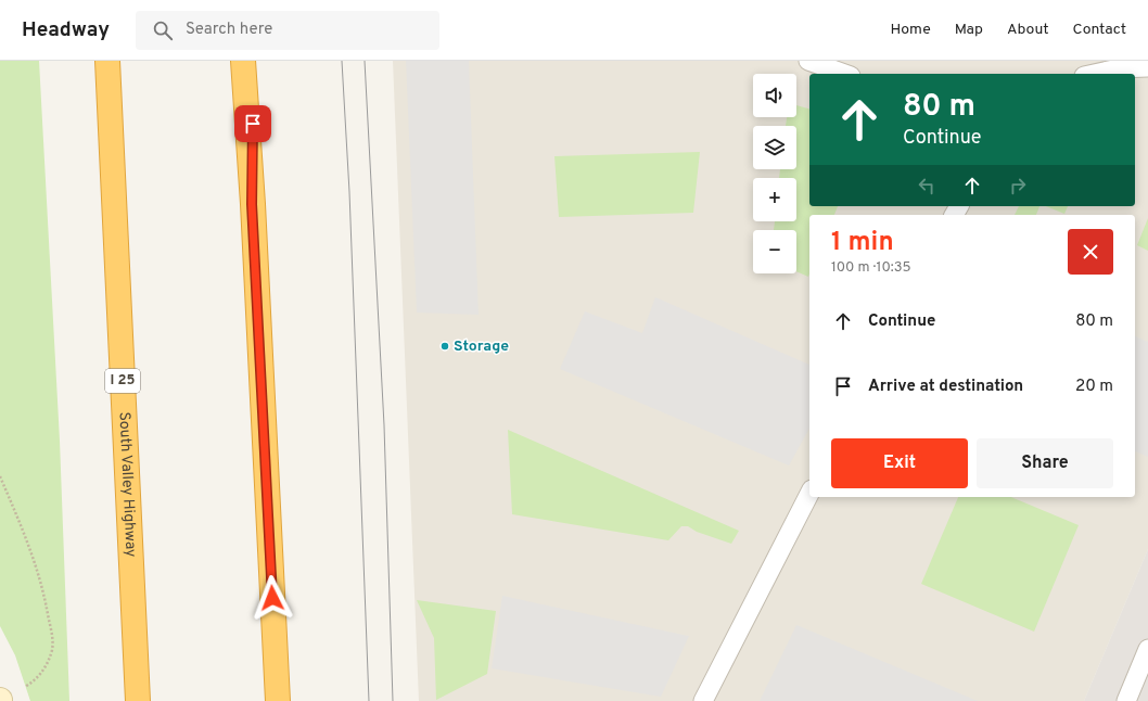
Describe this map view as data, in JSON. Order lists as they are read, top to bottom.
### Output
{
  "streets": {
    "highway": ["I 25", "South Valley Highway"]
  },
  "places": ["Storage"],
  "page": {
    "header": "Headway",
    "search": "Search here",
    "nav": [
      "Home",
      "Map",
      "About",
      "Contact"
    ],
    "map_buttons": ["+", "−"],
    "turn": ["80 m", "Continue"],
    "heading": ["1 min", "100 m · 10:35"],
    "list": [
      {
        "name": "Continue",
        "value": "80 m"
      },
      {
        "name": "Arrive at destination",
        "value": "20 m"
      }
    ],
    "buttons": ["Exit", "Share"]
  }
}
